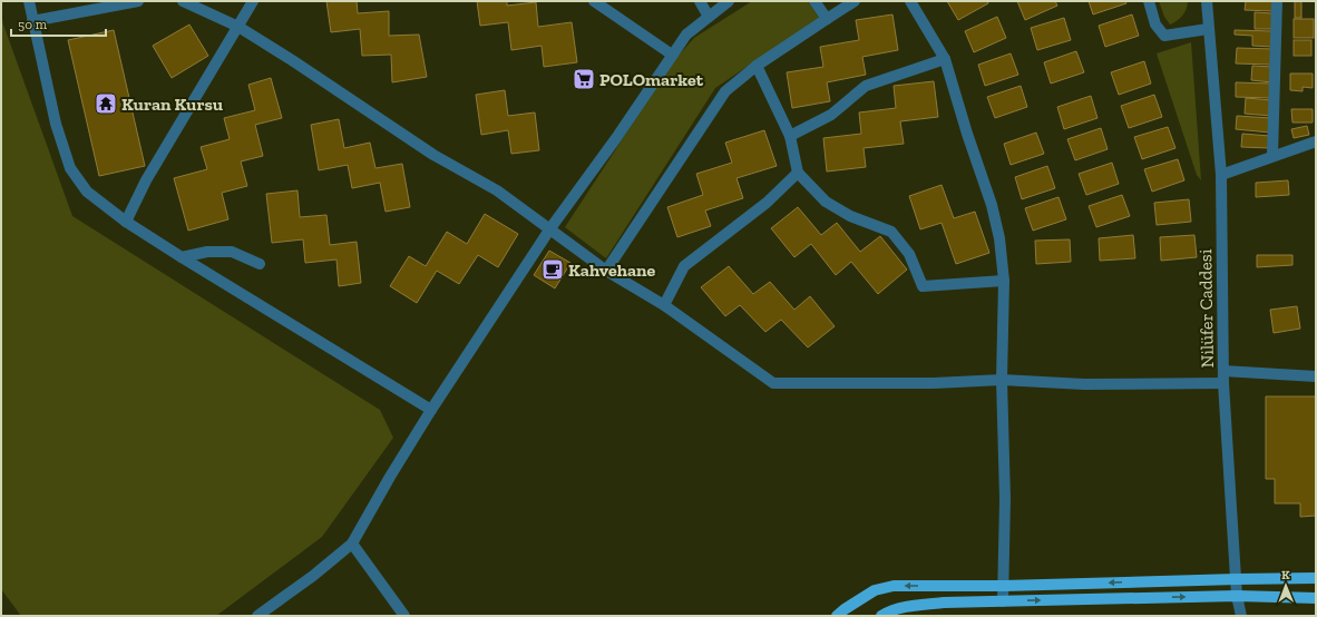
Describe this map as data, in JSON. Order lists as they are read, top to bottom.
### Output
{
  "streets": {
    "street": ["Nilüfer Caddesi"]
  },
  "places": {
    "supermarket": ["POLOmarket"],
    "temple": ["Kuran Kursu"],
    "cafe": ["Kahvehane"]
  },
  "scale_bar": "50 m",
  "north": "top"
}
